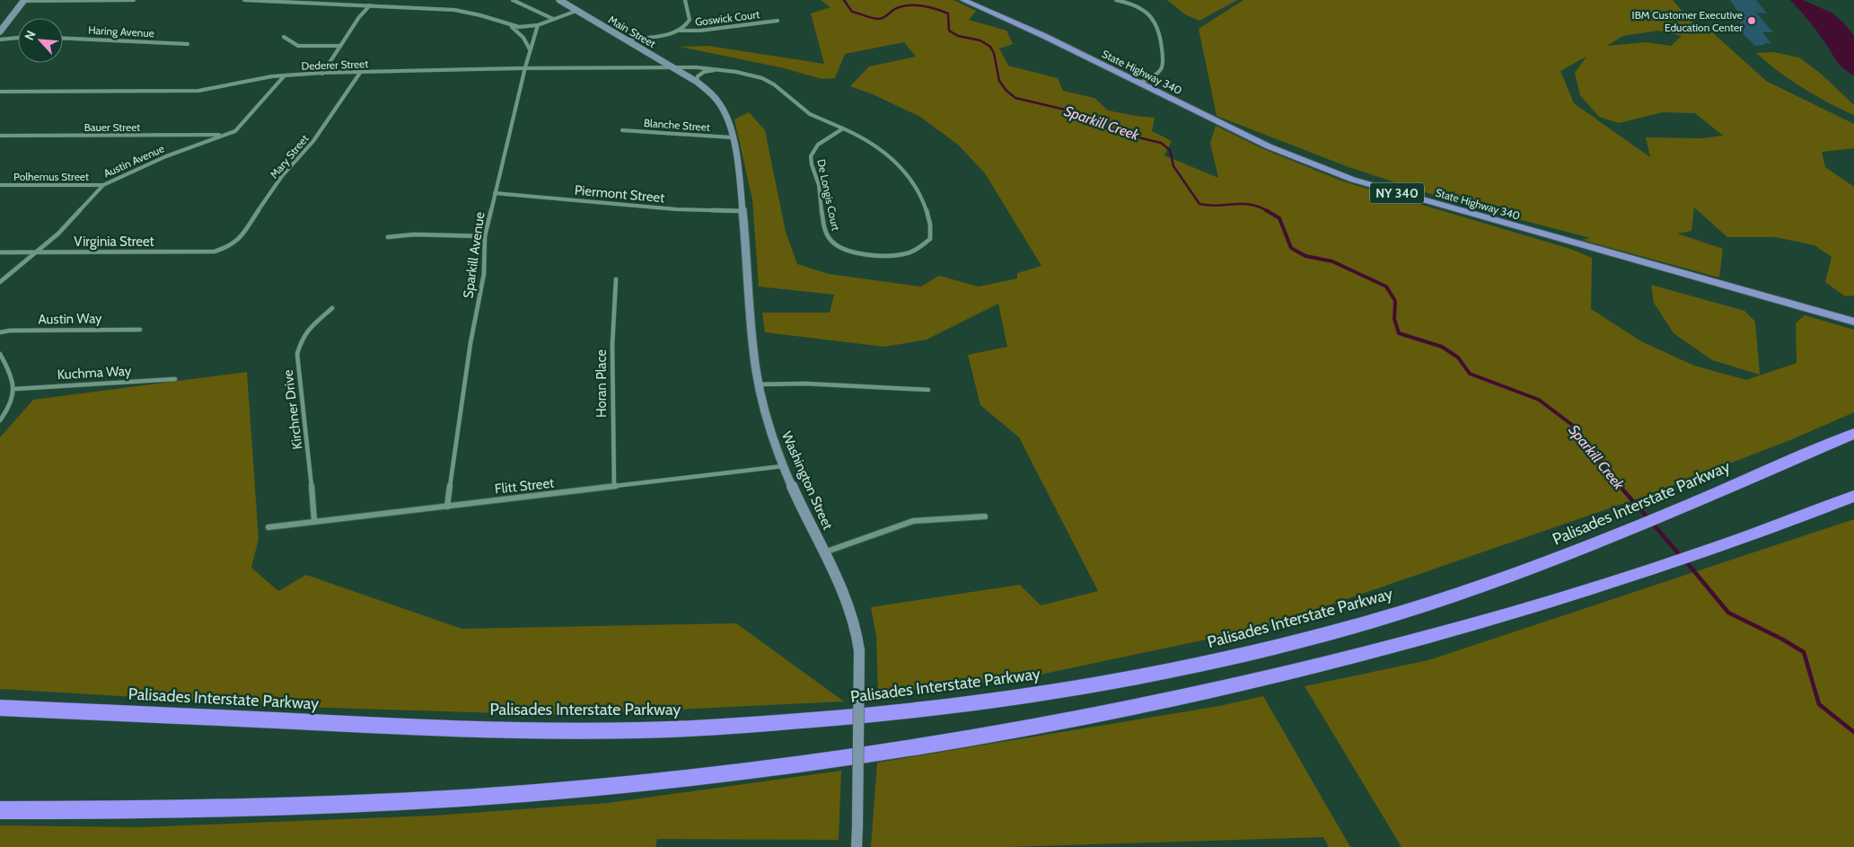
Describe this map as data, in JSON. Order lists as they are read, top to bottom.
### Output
{
  "streets": {
    "highway": ["Palisades Interstate Parkway"],
    "main road": [
      "Main Street",
      "State Highway 340",
      "NY 340",
      "Washington Street"
    ],
    "street": [
      "Goswick Court",
      "Haring Avenue",
      "Dederer Street",
      "Blanche Street",
      "Bauer Street",
      "Mary Street",
      "Austin Avenue",
      "Polhemus Street",
      "Piermont Street",
      "De Longis Court",
      "Virginia Street",
      "Sparkill Avenue",
      "Austin Way",
      "Kuchma Way",
      "Horan Place",
      "Kirchner Drive",
      "Flitt Street"
    ]
  },
  "crossings": [
    ["Goswick Court", "Main Street"],
    ["Main Street", "Dederer Street"],
    ["Main Street", "Washington Street"],
    ["Dederer Street", "Mary Street"],
    ["Dederer Street", "Austin Avenue"],
    ["Dederer Street", "Sparkill Avenue"],
    ["Dederer Street", "Washington Street"],
    ["Blanche Street", "Washington Street"],
    ["Bauer Street", "Austin Avenue"],
    ["Mary Street", "Virginia Street"],
    ["Austin Avenue", "Polhemus Street"],
    ["Austin Avenue", "Virginia Street"],
    ["Piermont Street", "Sparkill Avenue"],
    ["Piermont Street", "Washington Street"],
    ["Sparkill Avenue", "Flitt Street"],
    ["Horan Place", "Flitt Street"],
    ["Kirchner Drive", "Flitt Street"],
    ["Washington Street", "Flitt Street"]
  ],
  "water": ["Sparkill Creek"],
  "places": ["IBM Customer Executive Education Center"],
  "north": "top left"
}
